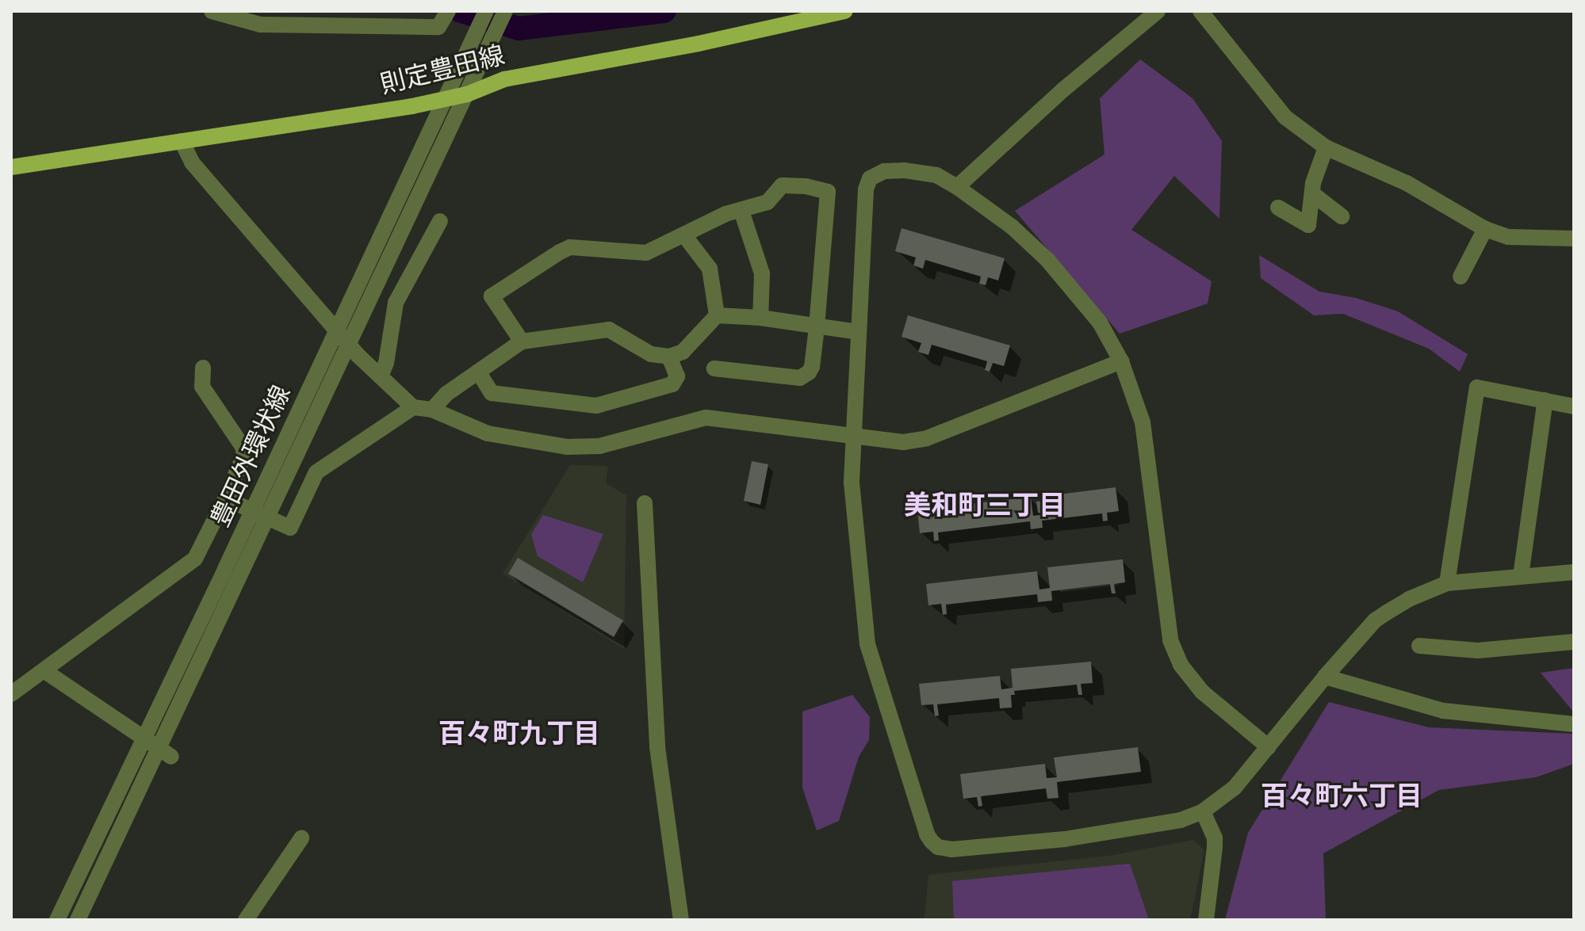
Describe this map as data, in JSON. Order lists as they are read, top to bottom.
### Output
{
  "streets": {
    "main road": ["則定豊田線"],
    "street": ["豊田外環状線"]
  },
  "crossings": [
    ["則定豊田線", "豊田外環状線"]
  ],
  "districts": ["美和町三丁目", "百々町九丁目", "百々町六丁目"]
}
